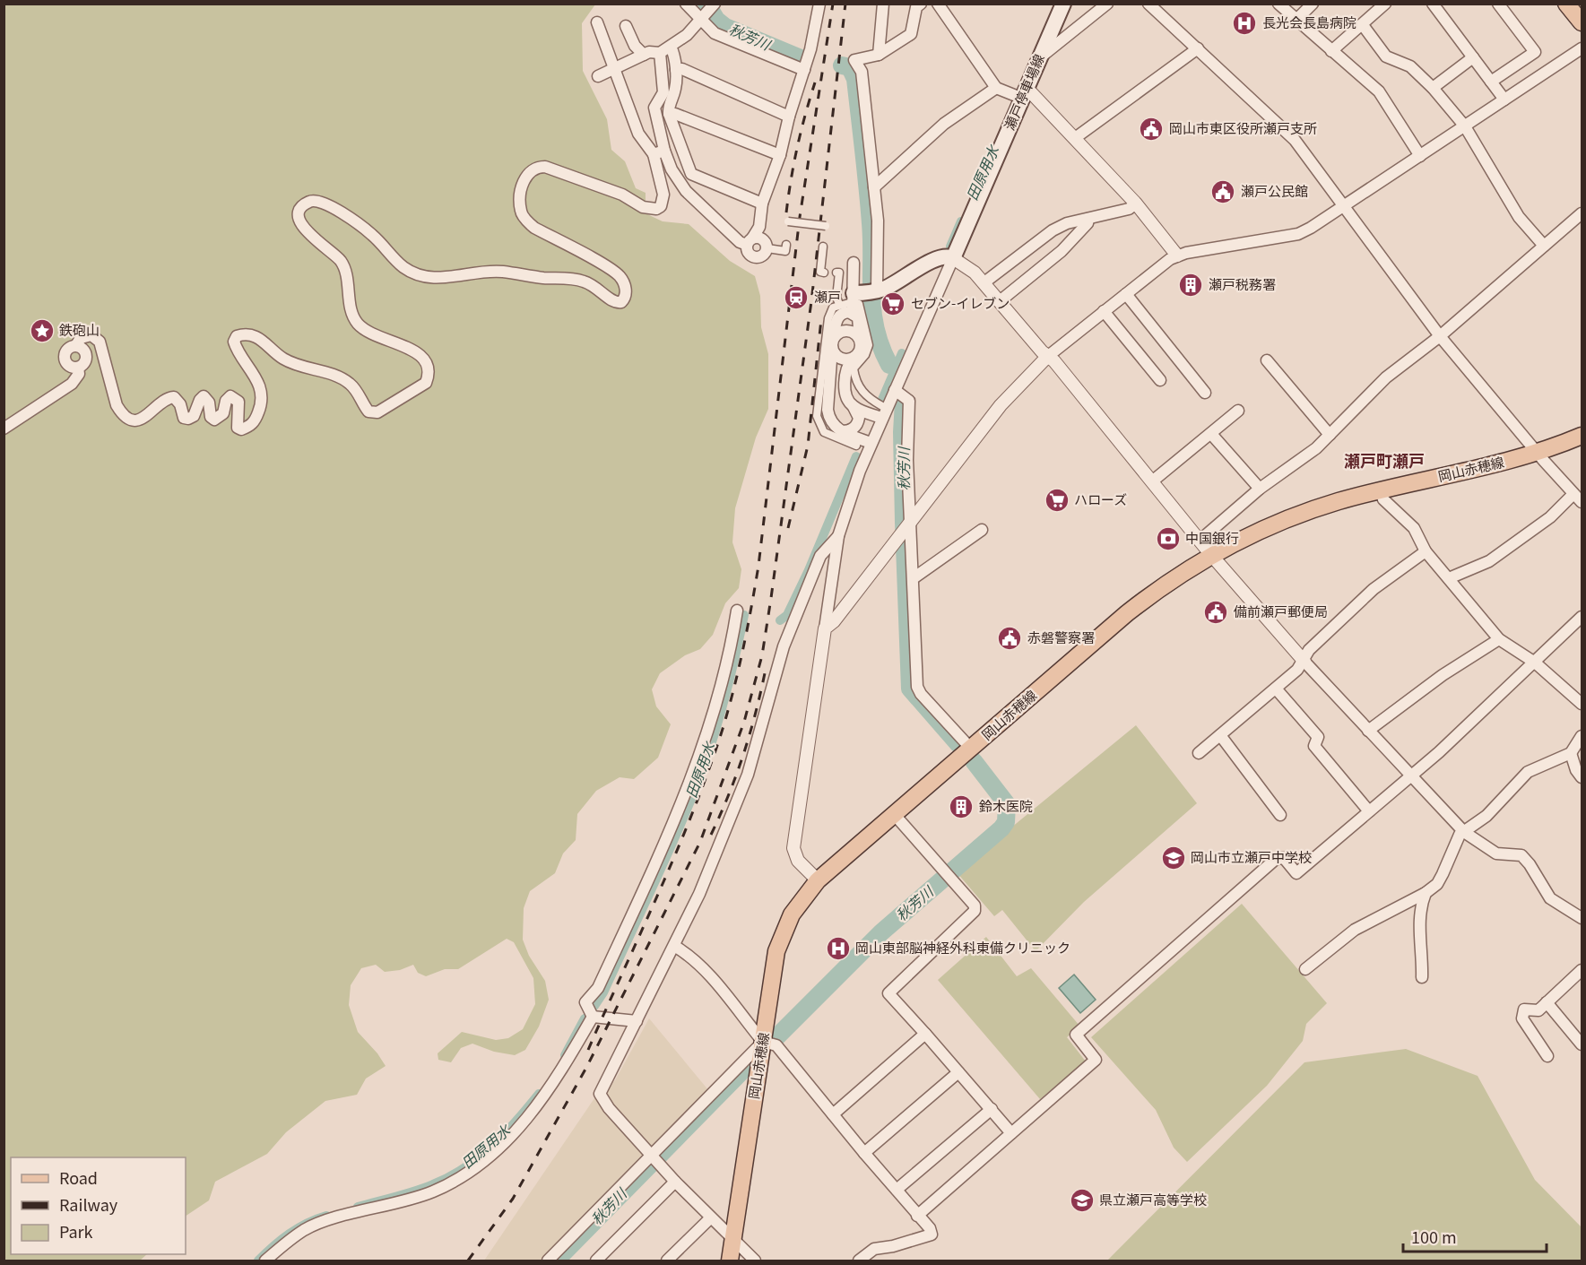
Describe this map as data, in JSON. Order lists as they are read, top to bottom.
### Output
{
  "streets": {
    "main road": ["瀬戸停車場線", "岡山赤穂線"]
  },
  "districts": ["瀬戸町瀬戸"],
  "water": ["秋芳川", "田原用水"],
  "places": {
    "hospital": ["長光会長島病院", "岡山東部脳神経外科東備クリニック"],
    "public building": [
      "岡山市東区役所瀬戸支所",
      "瀬戸公民館",
      "備前瀬戸郵便局",
      "赤磐警察署"
    ],
    "building": ["瀬戸税務署", "鈴木医院"],
    "station": ["瀬戸"],
    "supermarket": ["セブン-イレブン", "ハローズ"],
    "place": ["鉄砲山"],
    "bank": ["中国銀行"],
    "school or university": ["岡山市立瀬戸中学校", "県立瀬戸高等学校"]
  },
  "legend": ["Road", "Railway", "Park"],
  "scale_bar": "100 m"
}
